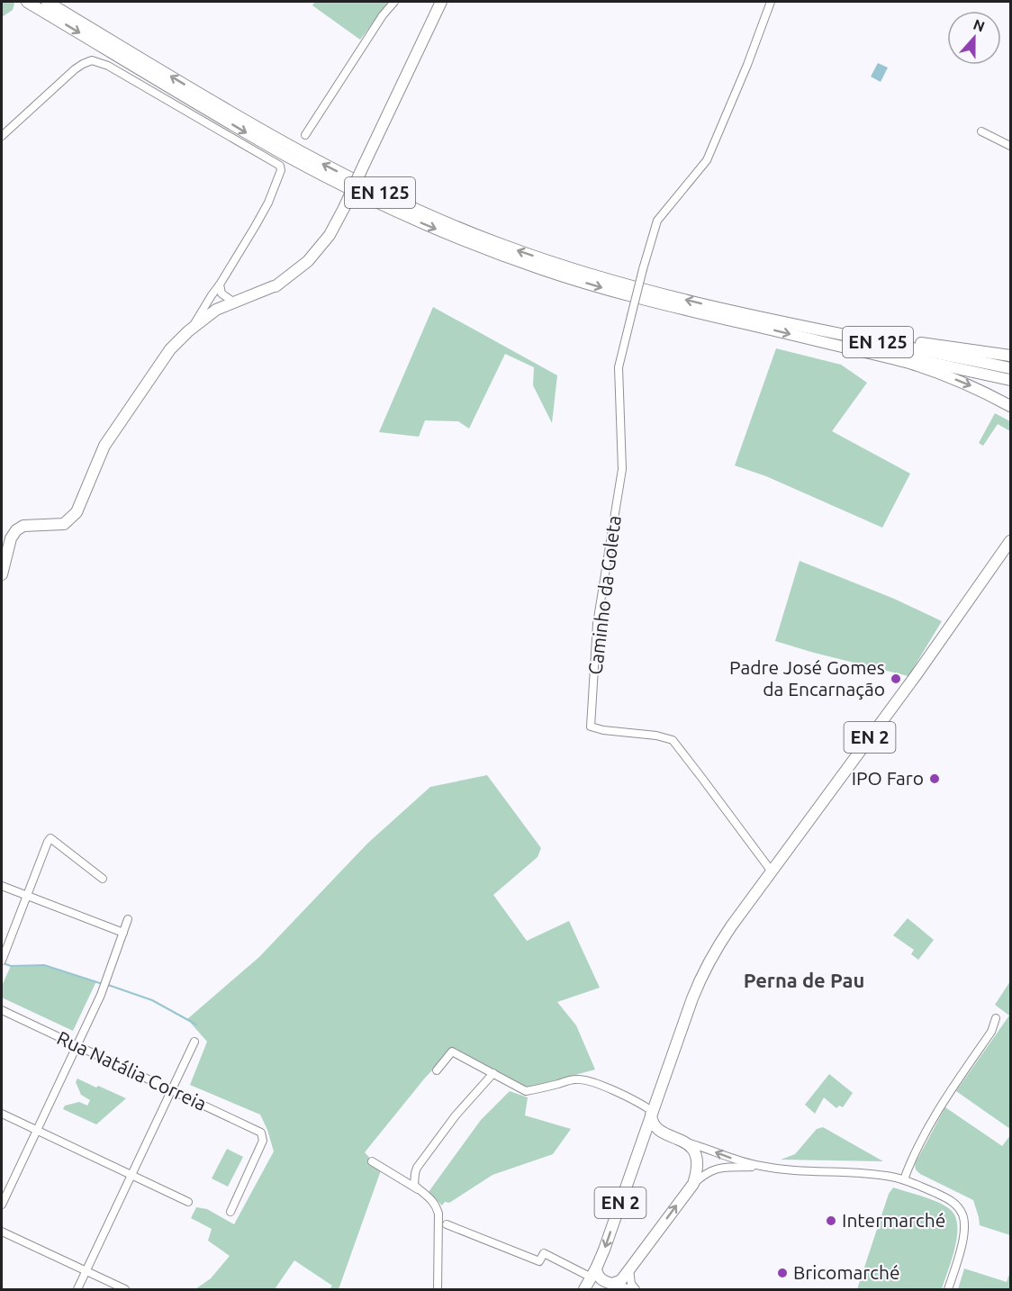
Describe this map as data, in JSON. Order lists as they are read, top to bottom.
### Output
{
  "streets": {
    "main road": ["EN 125", "EN 2"],
    "street": ["Caminho da Goleta", "Rua Natália Correia"]
  },
  "crossings": [
    ["Caminho da Goleta", "EN 2"]
  ],
  "districts": ["Perna de Pau"],
  "places": [
    "Padre José Gomes da Encarnação",
    "IPO Faro",
    "Intermarché",
    "Bricomarché"
  ],
  "north": "top"
}
